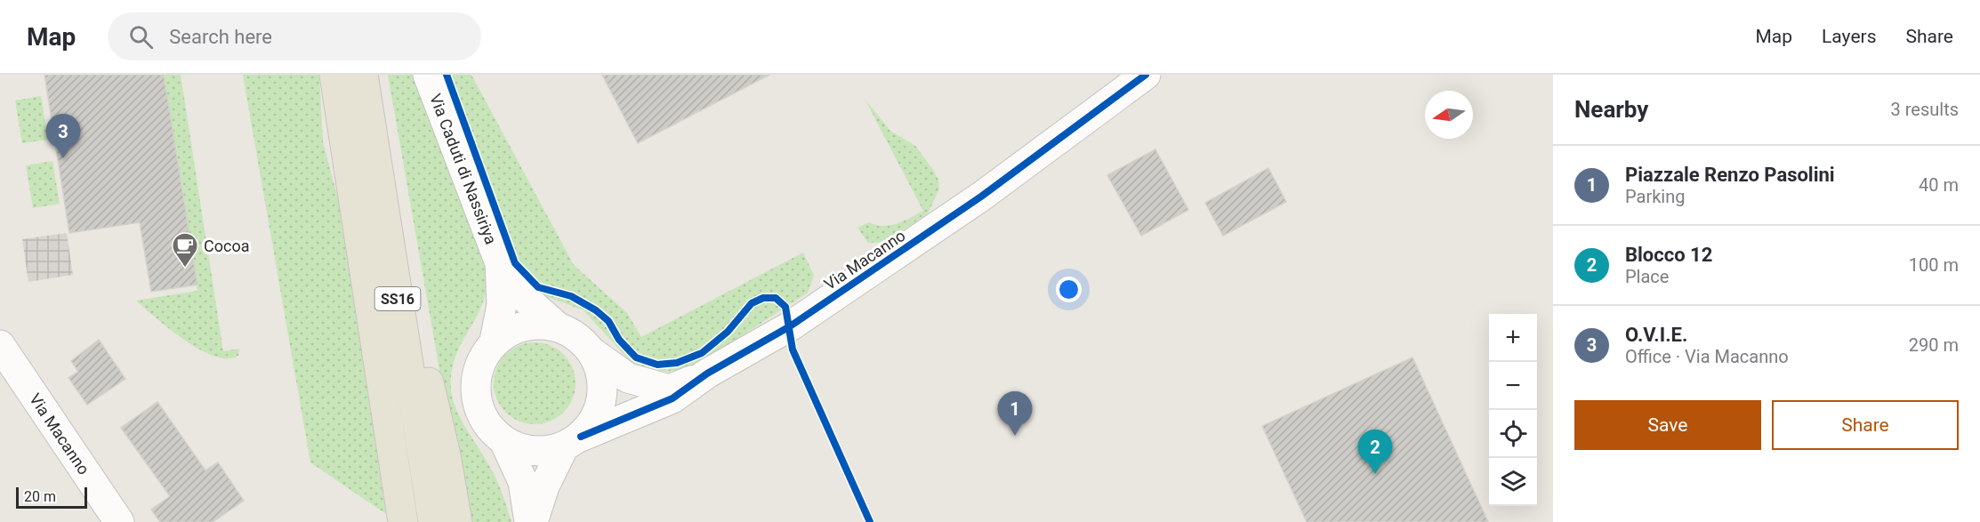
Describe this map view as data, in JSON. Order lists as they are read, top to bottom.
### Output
{
  "streets": {
    "main road": ["SS16"],
    "street": ["Via Caduti di Nassiriya", "Via Macanno"]
  },
  "crossings": [
    ["Via Caduti di Nassiriya", "Via Macanno"]
  ],
  "places": {
    "cafe": ["Cocoa"]
  },
  "scale_bar": "20 m",
  "north": "left",
  "page": {
    "header": "Map",
    "search": "Search here",
    "nav": ["Map", "Layers", "Share"],
    "heading": ["Nearby", "3 results"],
    "pins": ["3", "1", "2"],
    "list": [
      {
        "mark": "1",
        "name": "Piazzale Renzo Pasolini",
        "note": "Parking",
        "value": "40 m"
      },
      {
        "mark": "2",
        "name": "Blocco 12",
        "note": "Place",
        "value": "100 m"
      },
      {
        "mark": "3",
        "name": "O.V.I.E.",
        "note": "Office · Via Macanno",
        "value": "290 m"
      }
    ],
    "map_buttons": ["+", "−"],
    "buttons": ["Save", "Share"],
    "scale": "20 m"
  }
}
